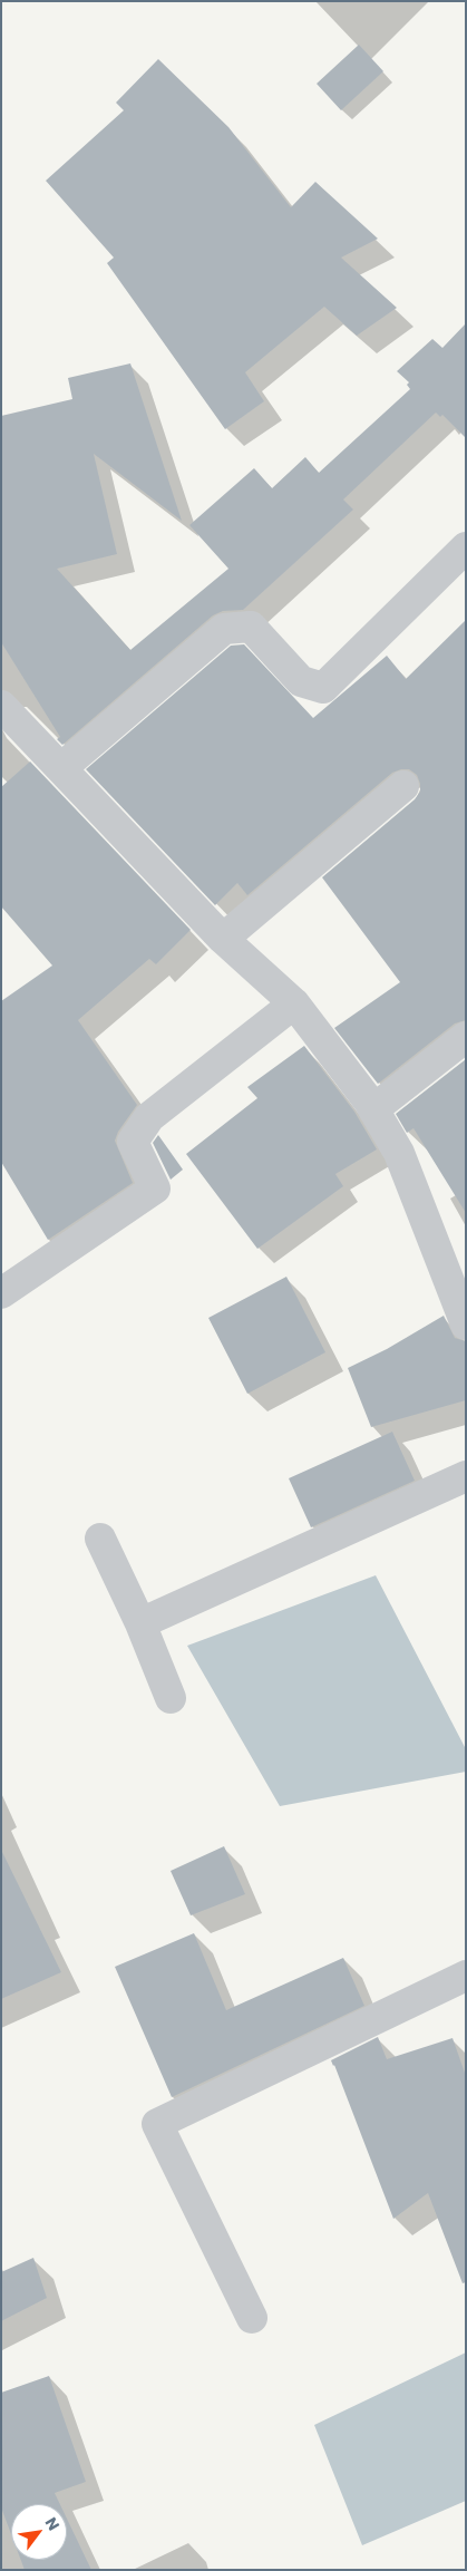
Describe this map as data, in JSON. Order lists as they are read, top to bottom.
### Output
{
  "north": "top right"
}
